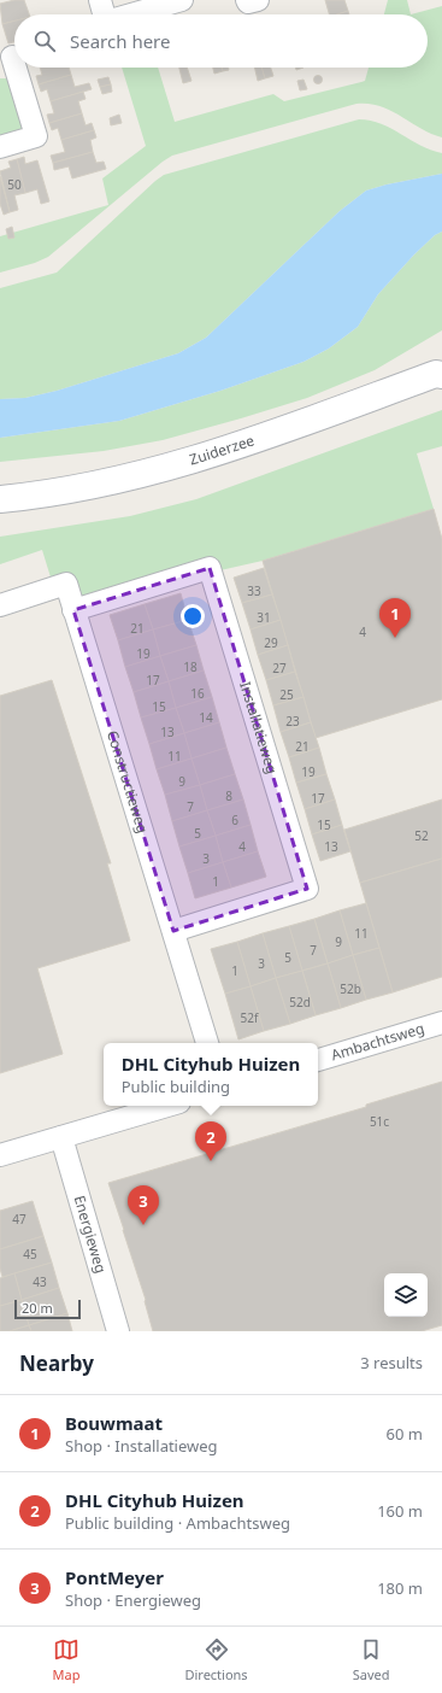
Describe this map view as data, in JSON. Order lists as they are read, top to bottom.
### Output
{
  "streets": {
    "street": [
      "Zuiderzee",
      "Installatieweg",
      "Constructieweg",
      "Ambachtsweg",
      "Energieweg"
    ]
  },
  "crossings": [
    ["Installatieweg", "Constructieweg"]
  ],
  "house_numbers": [
    "50",
    "33",
    "31",
    "21",
    "4",
    "29",
    "19",
    "18",
    "27",
    "17",
    "16",
    "25",
    "15",
    "14",
    "23",
    "13",
    "21",
    "11",
    "19",
    "9",
    "8",
    "17",
    "7",
    "6",
    "15",
    "5",
    "52",
    "4",
    "13",
    "3",
    "1",
    "11",
    "9",
    "7",
    "5",
    "3",
    "1",
    "52b",
    "52d",
    "52f",
    "51c",
    "47",
    "45",
    "43"
  ],
  "scale_bar": "20 m",
  "page": {
    "search": "Search here",
    "pins": ["1", "2", "3"],
    "popup": ["DHL Cityhub Huizen", "Public building"],
    "scale": "20 m",
    "heading": ["Nearby", "3 results"],
    "list": [
      {
        "mark": "1",
        "name": "Bouwmaat",
        "note": "Shop · Installatieweg",
        "value": "60 m"
      },
      {
        "mark": "2",
        "name": "DHL Cityhub Huizen",
        "note": "Public building · Ambachtsweg",
        "value": "160 m"
      },
      {
        "mark": "3",
        "name": "PontMeyer",
        "note": "Shop · Energieweg",
        "value": "180 m"
      }
    ],
    "nav": ["Map", "Directions", "Saved"]
  }
}
